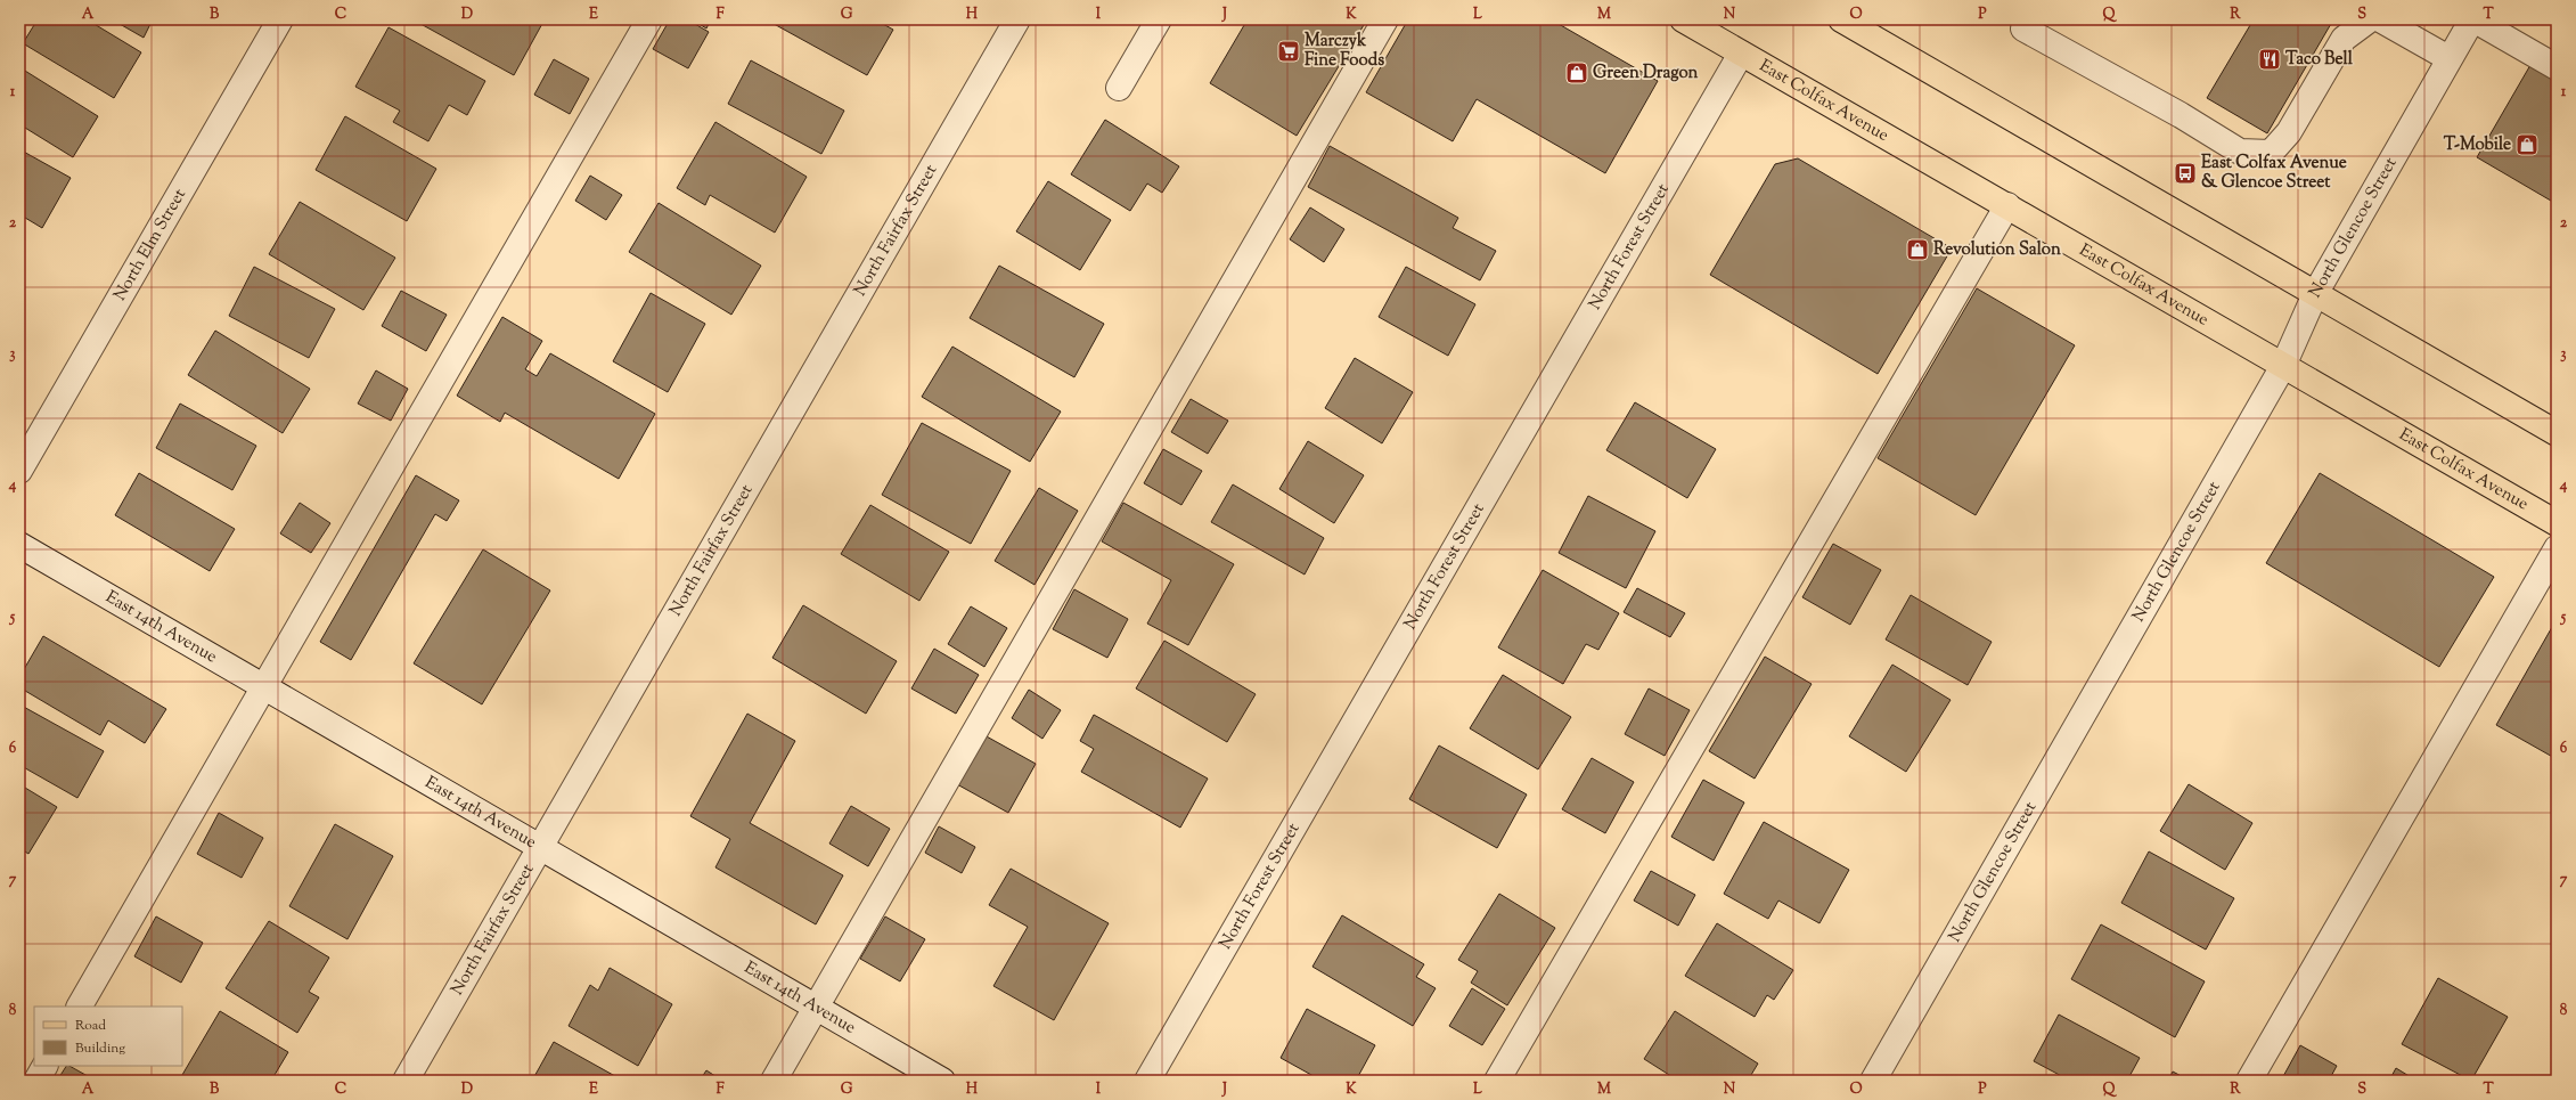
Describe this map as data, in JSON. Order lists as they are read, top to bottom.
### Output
{
  "streets": {
    "main road": ["East Colfax Avenue"],
    "street": [
      "North Glencoe Street",
      "North Fairfax Street",
      "North Elm Street",
      "North Forest Street",
      "East 14th Avenue"
    ]
  },
  "crossings": [
    ["East Colfax Avenue", "North Glencoe Street"],
    ["East Colfax Avenue", "North Forest Street"],
    ["North Fairfax Street", "East 14th Avenue"]
  ],
  "places": {
    "supermarket": ["Marczyk Fine Foods"],
    "restaurant": ["Taco Bell"],
    "shop": ["Green Dragon", "T-Mobile", "Revolution Salon"],
    "bus stop": ["East Colfax Avenue & Glencoe Street"]
  },
  "legend": ["Road", "Building"],
  "grid": {
    "columns": [
      "A",
      "B",
      "C",
      "D",
      "E",
      "F",
      "G",
      "H",
      "I",
      "J",
      "K",
      "L",
      "M",
      "N",
      "O",
      "P",
      "Q",
      "R",
      "S",
      "T"
    ],
    "rows": [
      "1",
      "2",
      "3",
      "4",
      "5",
      "6",
      "7",
      "8"
    ]
  }
}
